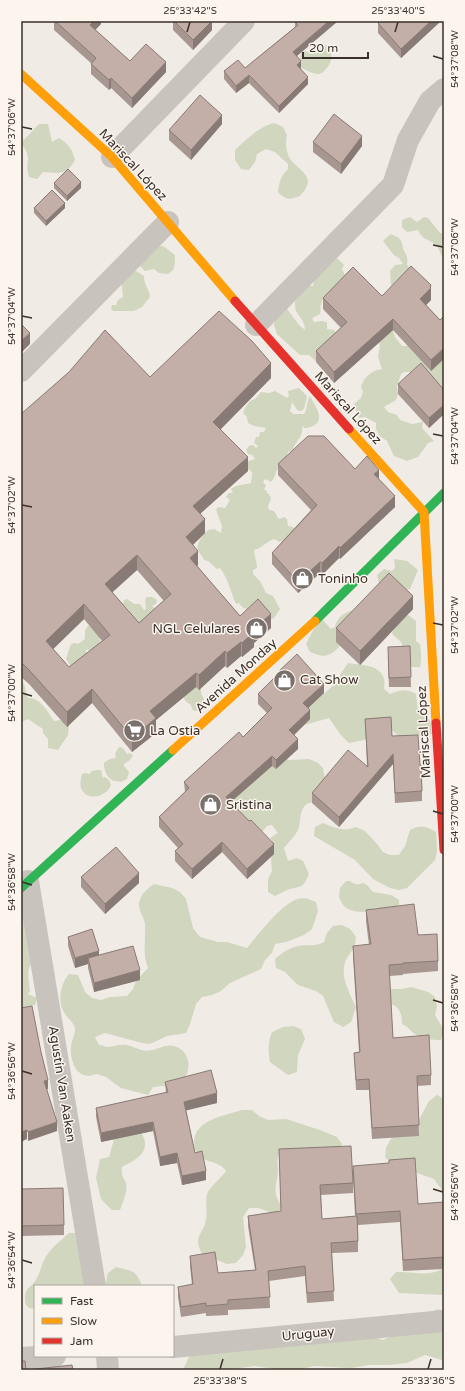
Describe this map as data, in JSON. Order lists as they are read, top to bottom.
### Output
{
  "streets": {
    "street": [
      "Mariscal López",
      "Avenida Monday",
      "Agustín Van Aaken",
      "Uruguay"
    ]
  },
  "crossings": [
    ["Mariscal López", "Avenida Monday"],
    ["Avenida Monday", "Agustín Van Aaken"]
  ],
  "places": {
    "shop": [
      "Toninho",
      "NGL Celulares",
      "Cat Show",
      "Sristina"
    ],
    "supermarket": ["La Ostia"]
  },
  "legend": ["Fast", "Slow", "Jam"],
  "scale_bar": "20 m",
  "coordinates": [
    "25°33'42\"S",
    "25°33'40\"S",
    "54°37'08\"W",
    "54°37'06\"W",
    "54°37'04\"W",
    "54°37'02\"W",
    "54°37'00\"W",
    "54°36'58\"W",
    "54°36'56\"W",
    "54°36'54\"W",
    "25°33'38\"S",
    "25°33'36\"S"
  ]
}
